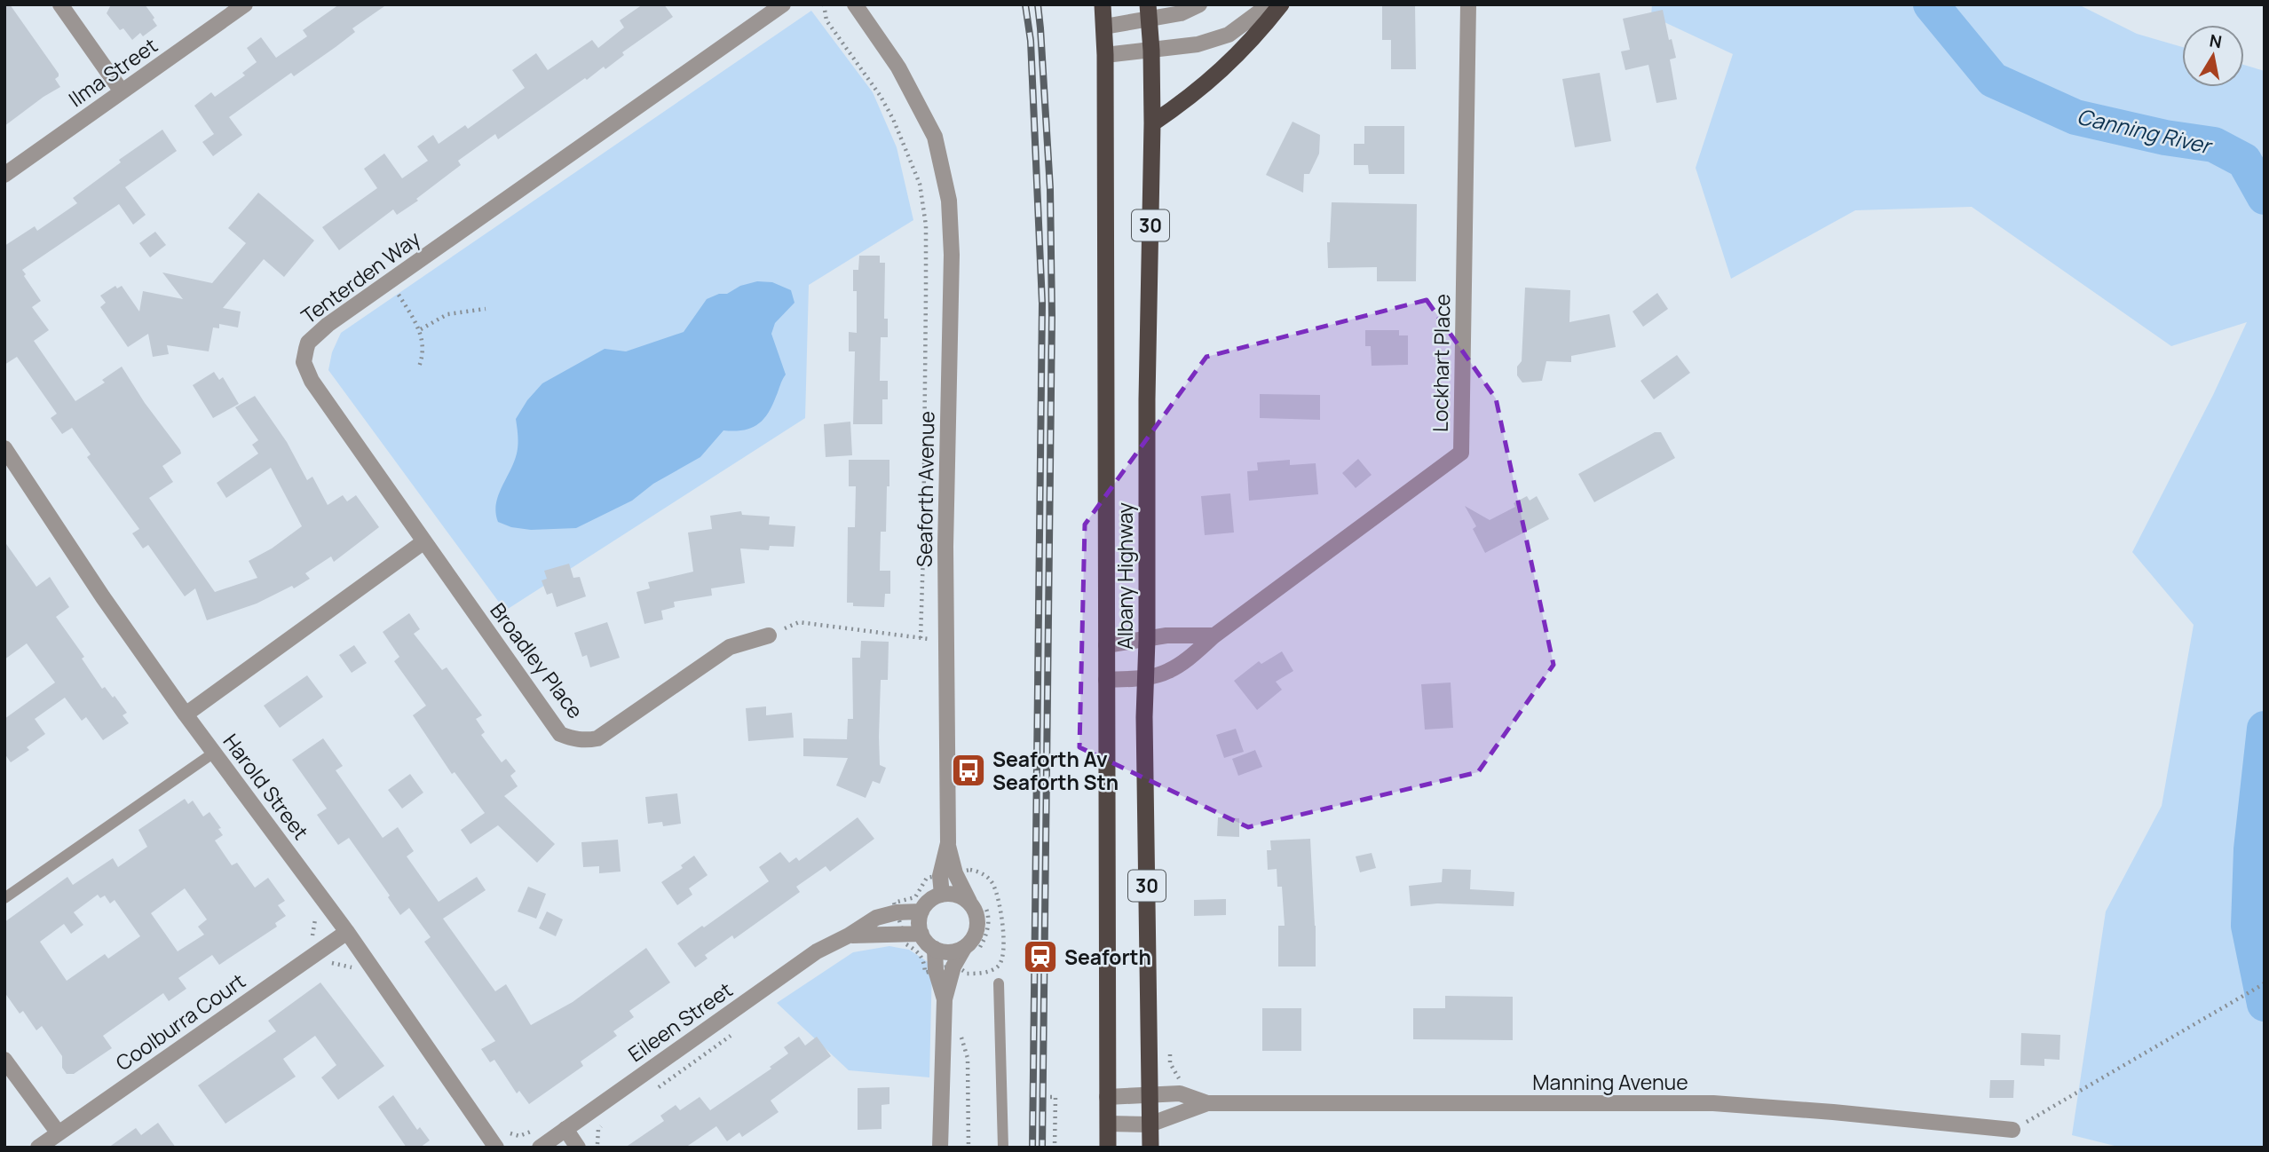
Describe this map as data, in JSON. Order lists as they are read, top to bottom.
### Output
{
  "streets": {
    "highway": ["30", "Albany Highway"],
    "street": [
      "Ilma Street",
      "Tenterden Way",
      "Lockhart Place",
      "Seaforth Avenue",
      "Broadley Place",
      "Harold Street",
      "Coolburra Court",
      "Eileen Street",
      "Manning Avenue"
    ]
  },
  "crossings": [
    ["Tenterden Way", "Broadley Place"],
    ["Lockhart Place", "Albany Highway"],
    ["Seaforth Avenue", "Eileen Street"],
    ["Albany Highway", "Manning Avenue"],
    ["Harold Street", "Coolburra Court"]
  ],
  "water": ["Canning River"],
  "places": {
    "bus stop": ["Seaforth Av Seaforth Stn"],
    "station": ["Seaforth"]
  },
  "north": "top"
}
